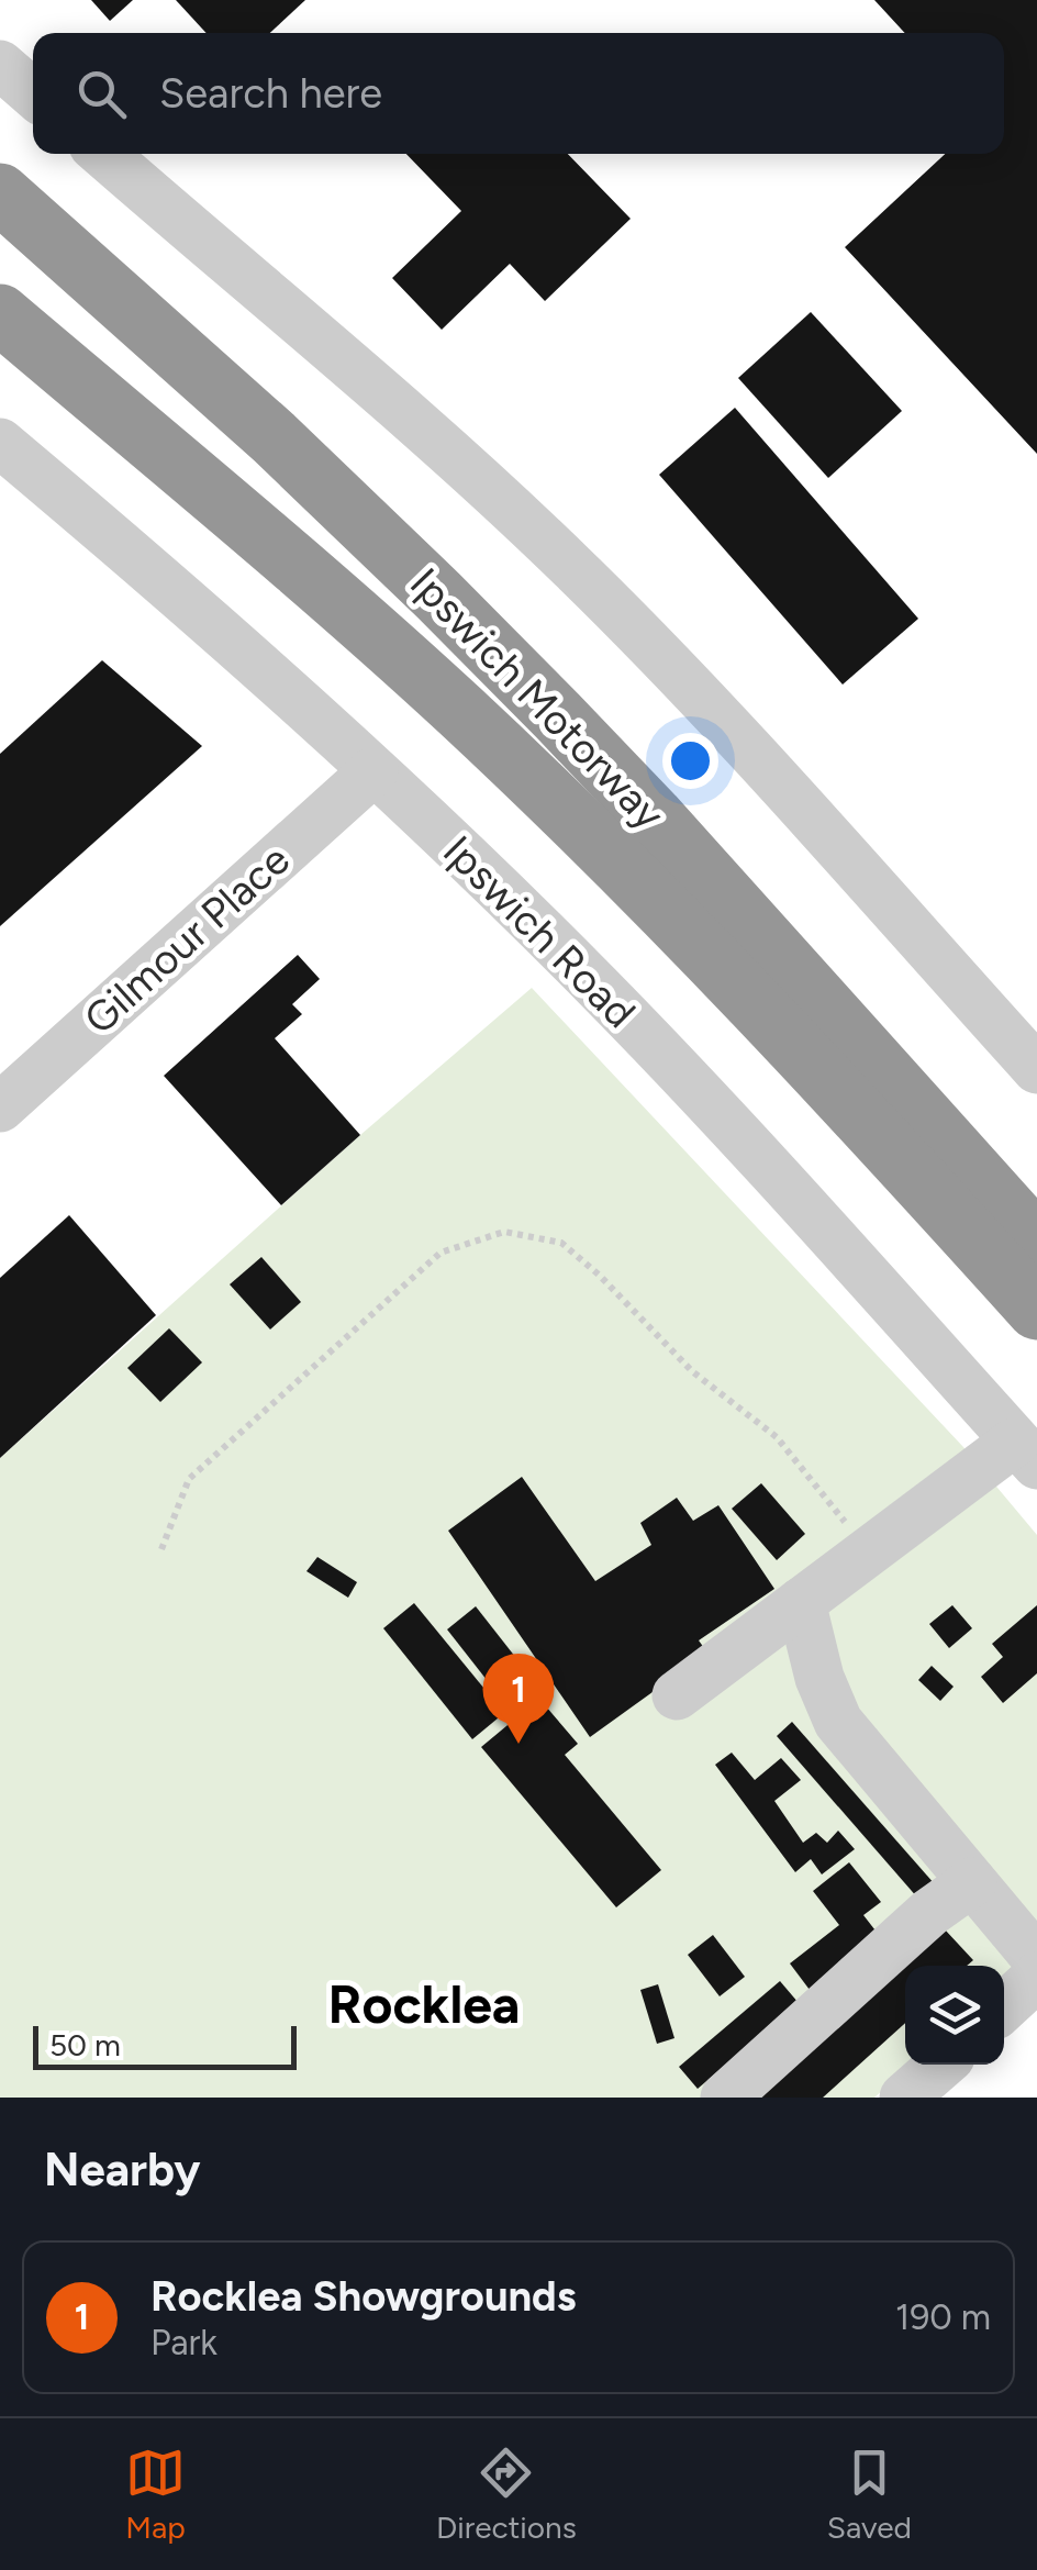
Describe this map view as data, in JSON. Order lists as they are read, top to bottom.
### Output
{
  "streets": {
    "highway": ["Ipswich Motorway"],
    "street": ["Ipswich Road", "Gilmour Place"]
  },
  "crossings": [
    ["Ipswich Road", "Gilmour Place"]
  ],
  "districts": ["Rocklea"],
  "scale_bar": "50 m",
  "page": {
    "search": "Search here",
    "pins": "1",
    "scale": "50 m",
    "heading": "Nearby",
    "list": [
      {
        "mark": "1",
        "name": "Rocklea Showgrounds",
        "note": "Park",
        "value": "190 m"
      }
    ],
    "nav": ["Map", "Directions", "Saved"]
  }
}
